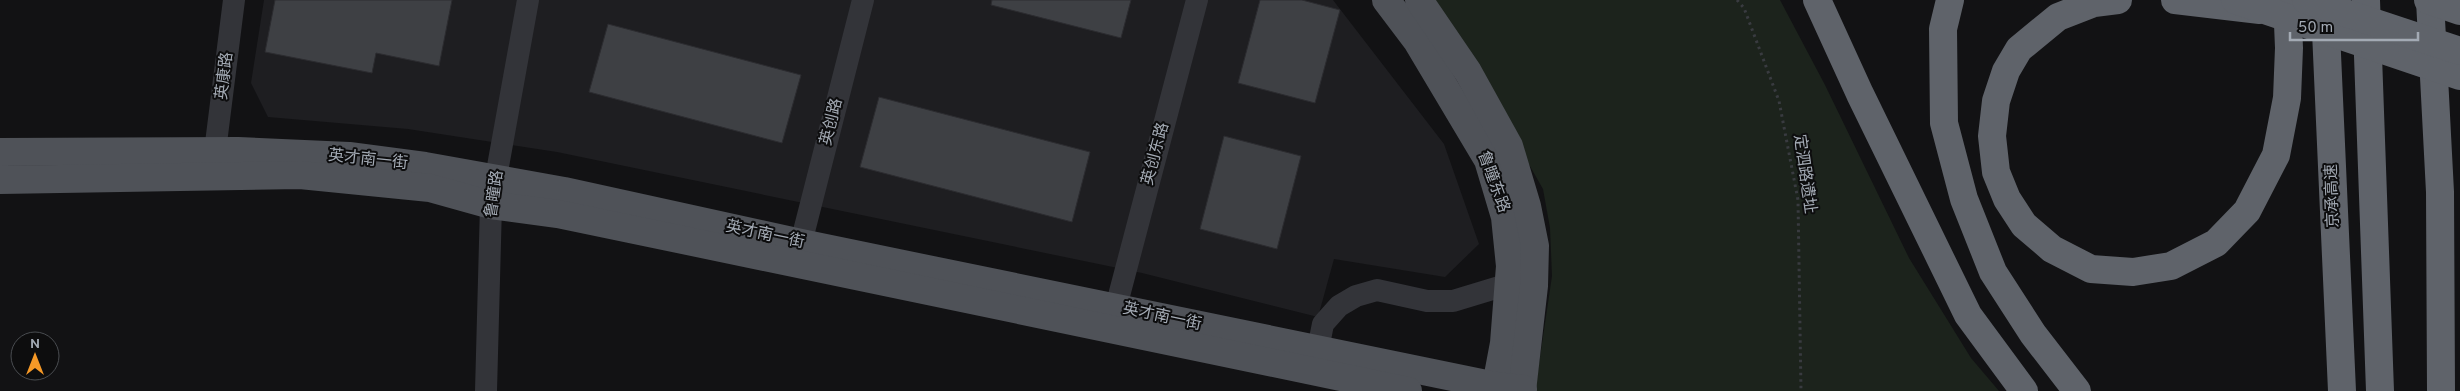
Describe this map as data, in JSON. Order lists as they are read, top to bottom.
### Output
{
  "streets": {
    "highway": ["京承高速"],
    "main road": ["英才南一街", "鲁瞳东路"],
    "street": [
      "英康路",
      "英创路",
      "英创东路",
      "鲁瞳路"
    ],
    "path": ["定泗路遗址"]
  },
  "crossings": [
    ["英康路", "英才南一街"],
    ["英创路", "英才南一街"],
    ["英创东路", "英才南一街"],
    ["英才南一街", "鲁瞳东路"],
    ["英才南一街", "鲁瞳路"]
  ],
  "scale_bar": "50 m",
  "north": "top"
}
